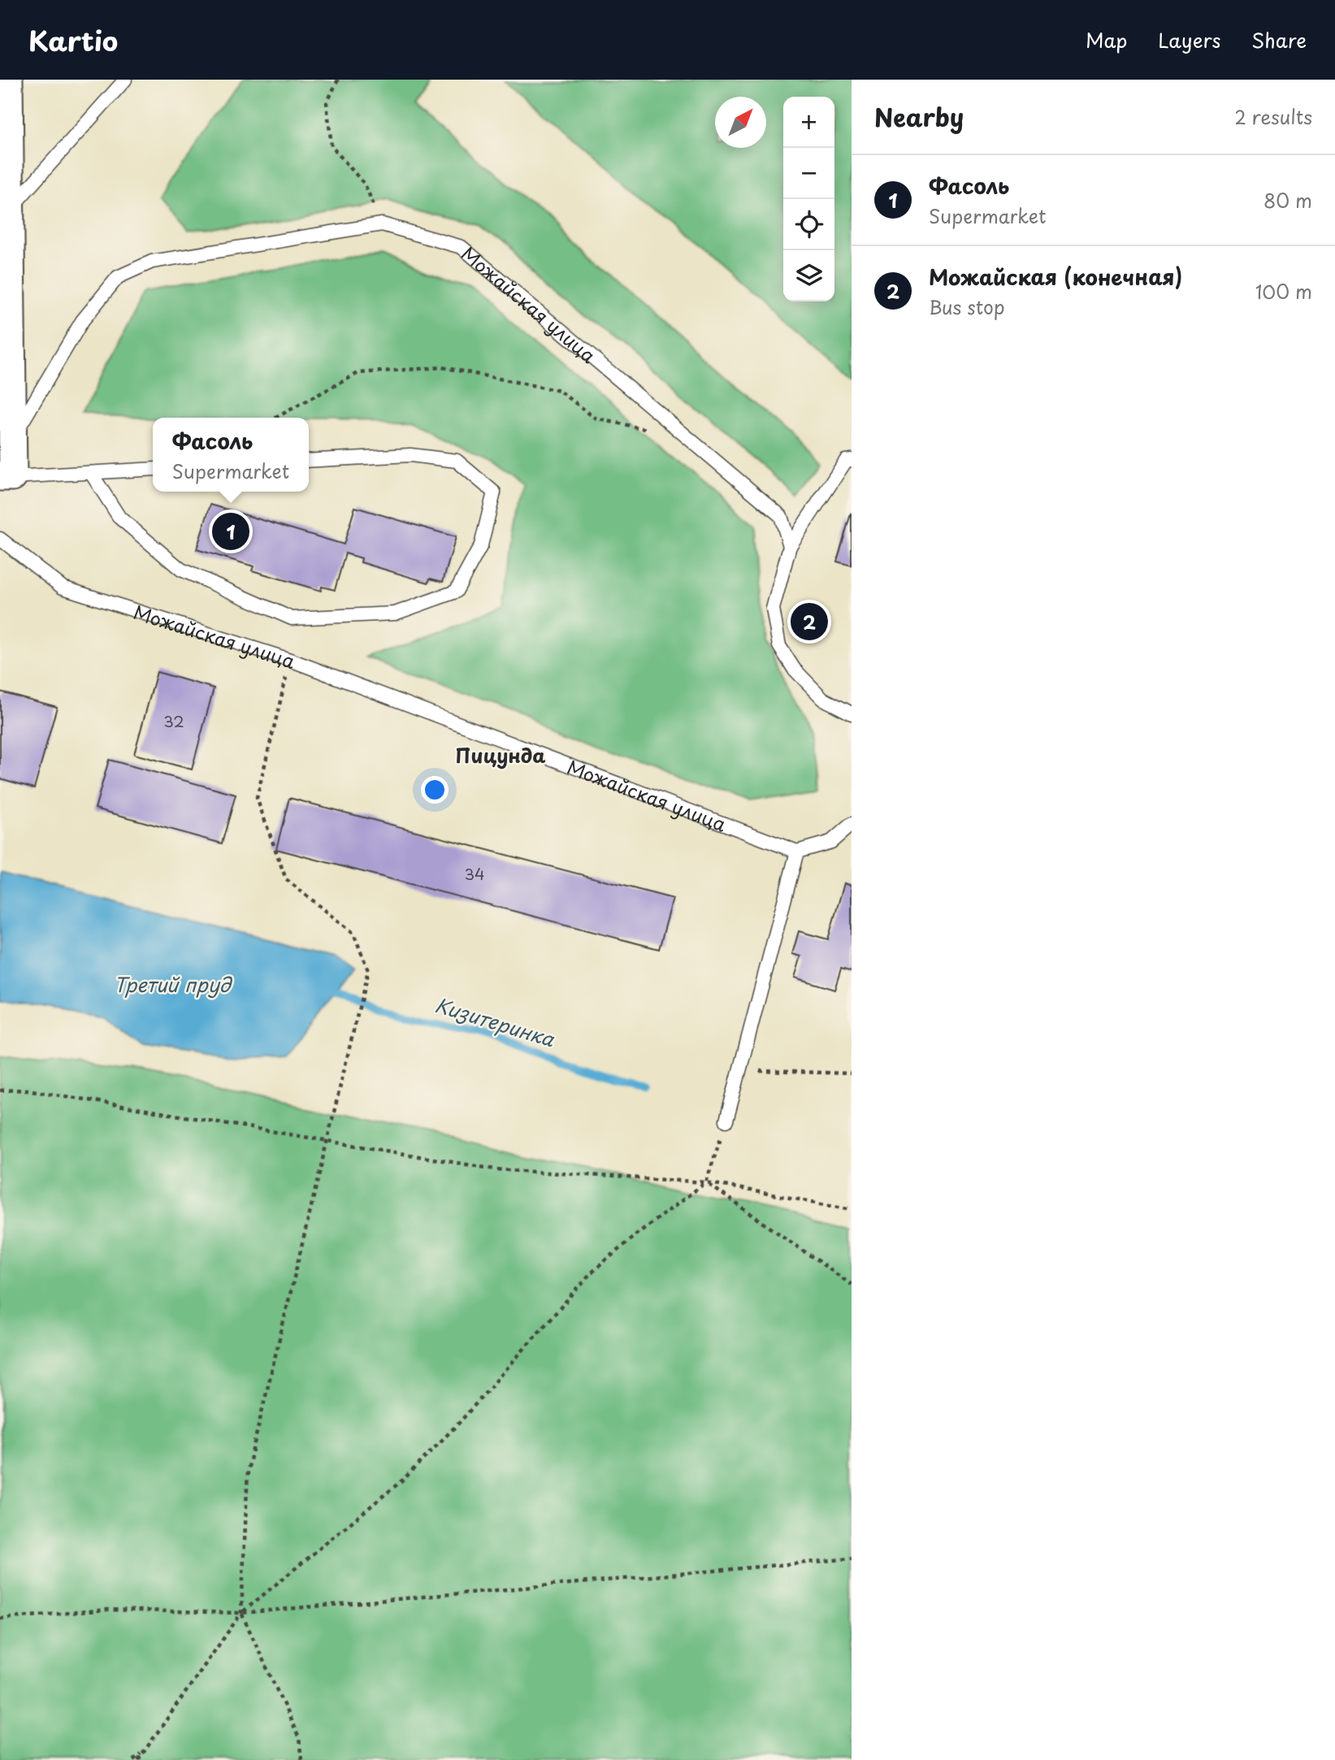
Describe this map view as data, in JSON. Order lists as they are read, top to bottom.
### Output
{
  "streets": {
    "lane": ["Можайская улица"]
  },
  "districts": ["Пицунда"],
  "water": ["Третий пруд", "Кизитеринка"],
  "house_numbers": ["32", "34"],
  "north": "top right",
  "page": {
    "header": "Kartio",
    "nav": ["Map", "Layers", "Share"],
    "heading": ["Nearby", "2 results"],
    "map_buttons": ["+", "−"],
    "list": [
      {
        "mark": "1",
        "name": "Фасоль",
        "note": "Supermarket",
        "value": "80 m"
      },
      {
        "mark": "2",
        "name": "Можайская (конечная)",
        "note": "Bus stop",
        "value": "100 m"
      }
    ],
    "popup": ["Фасоль", "Supermarket"],
    "pins": ["1", "2"]
  }
}
